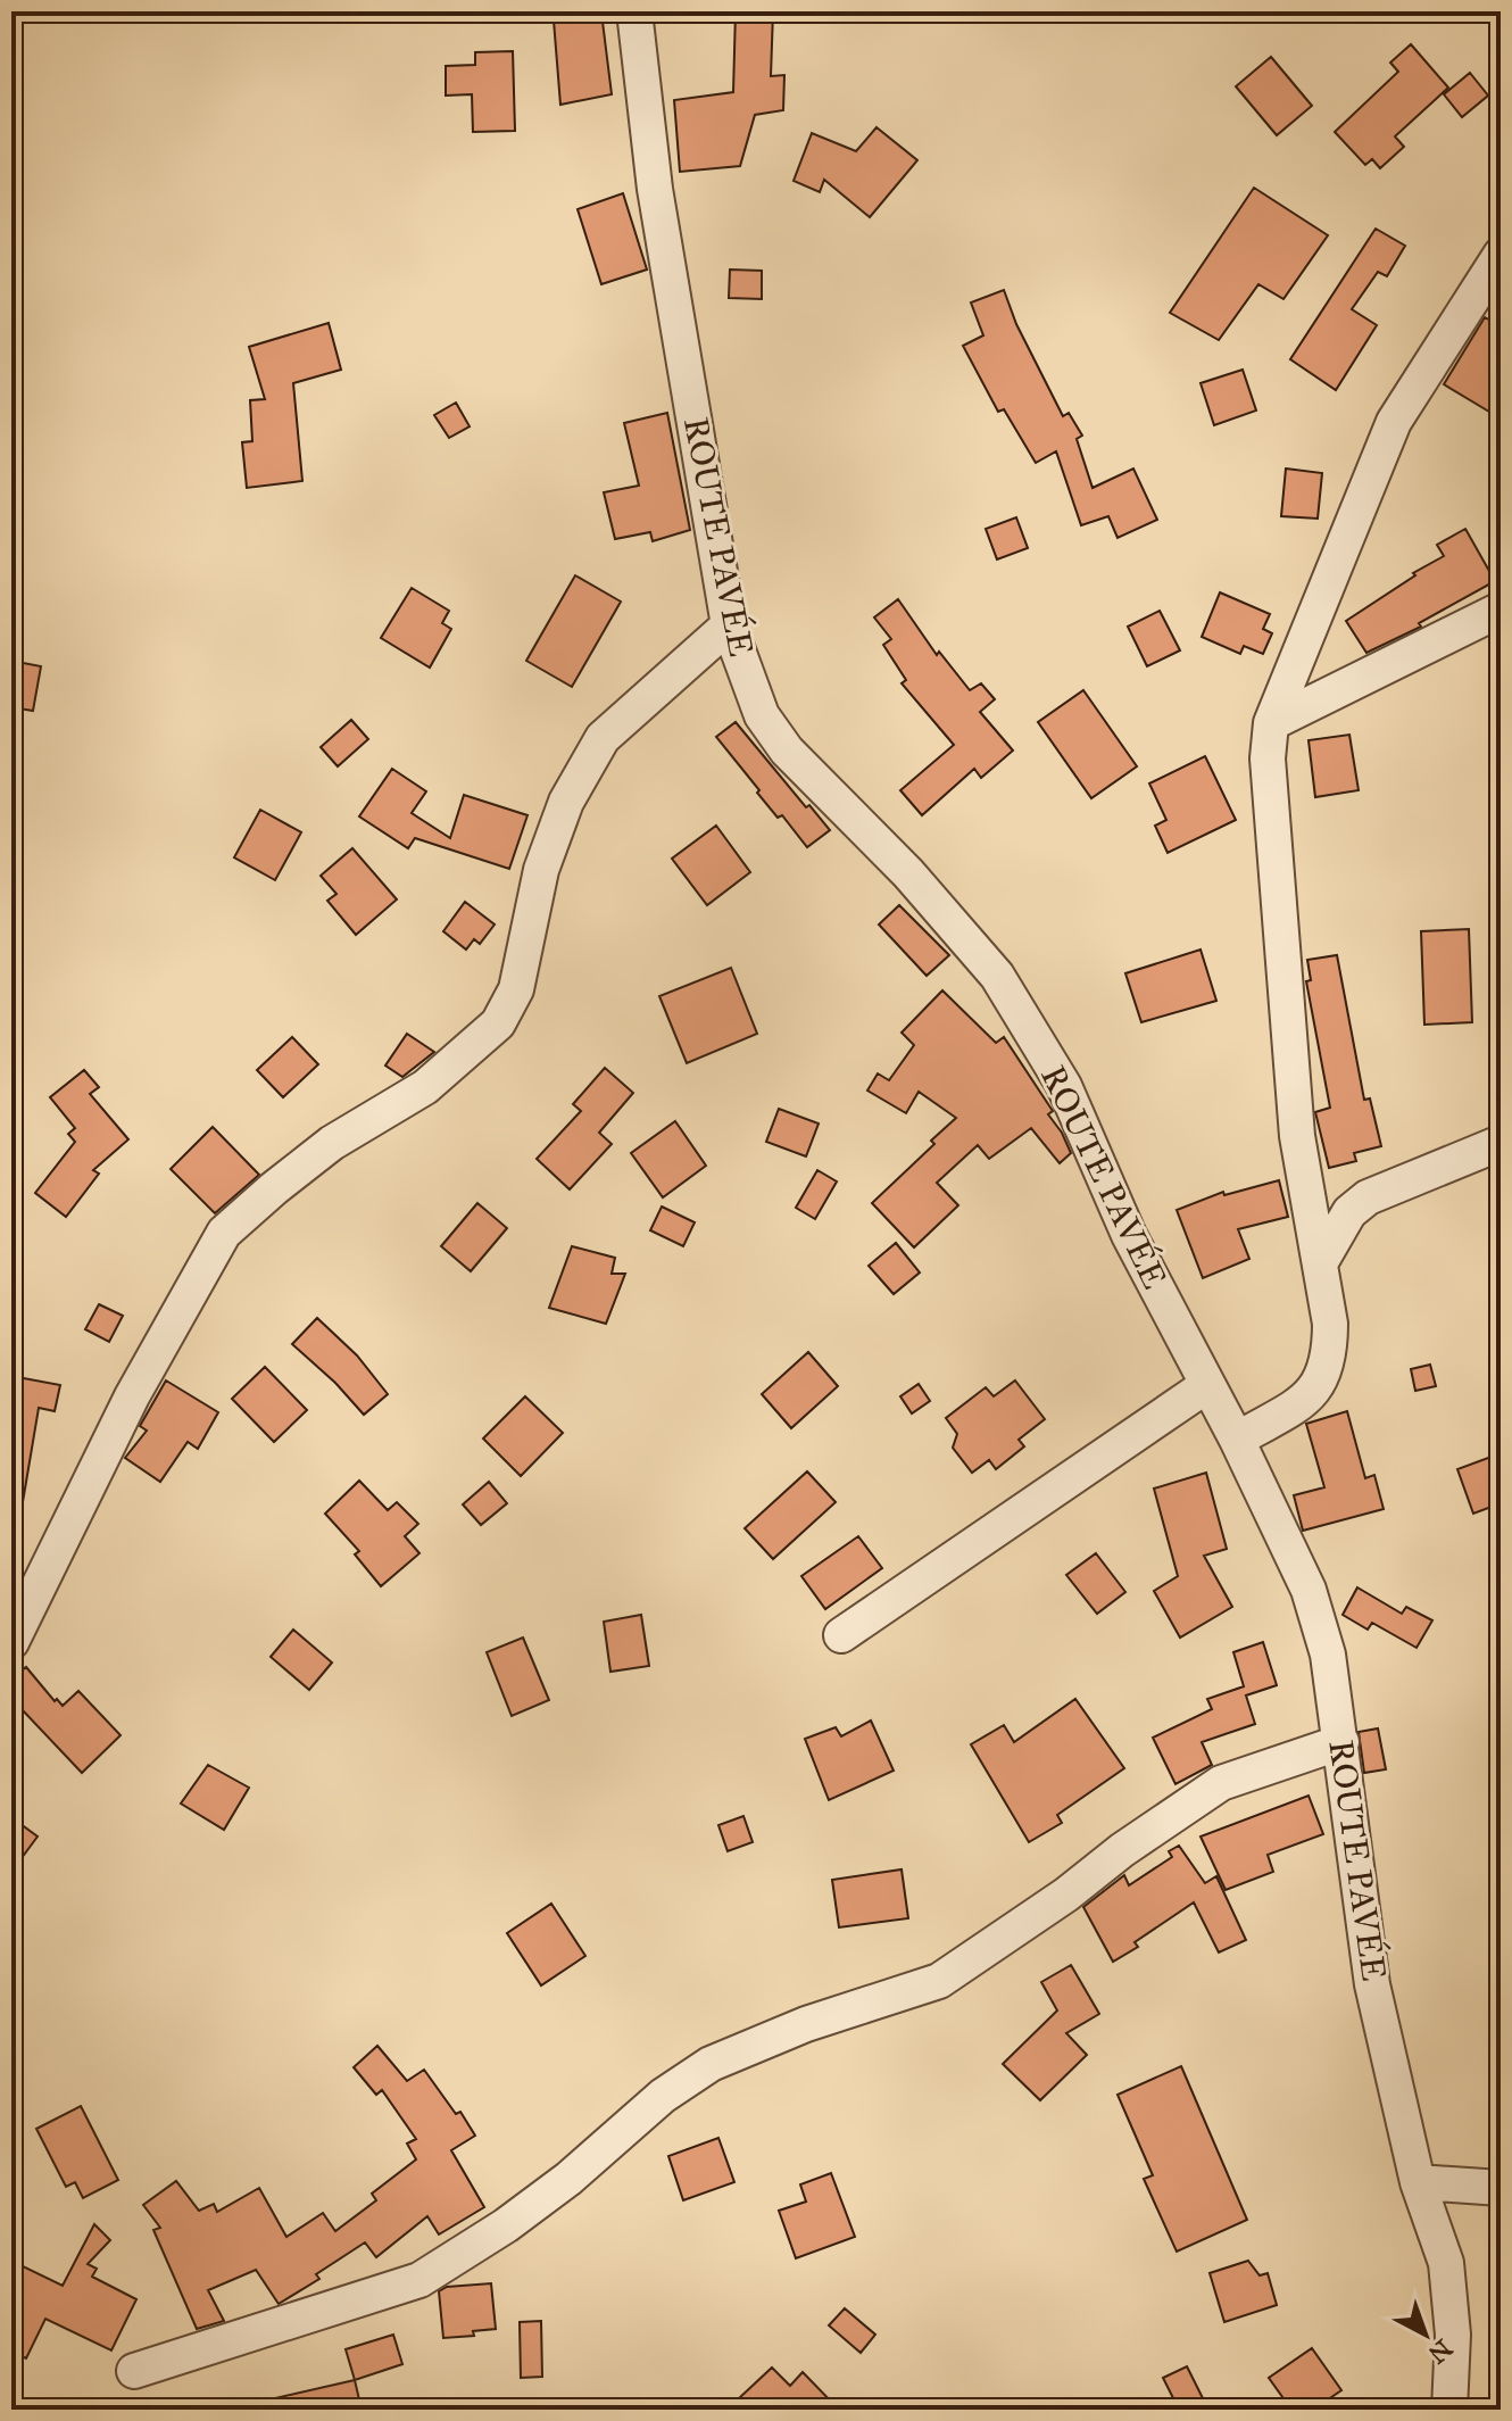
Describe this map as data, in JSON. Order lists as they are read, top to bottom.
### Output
{
  "streets": {
    "street": ["ROUTE PAVÉE"]
  },
  "north": "bottom right"
}
